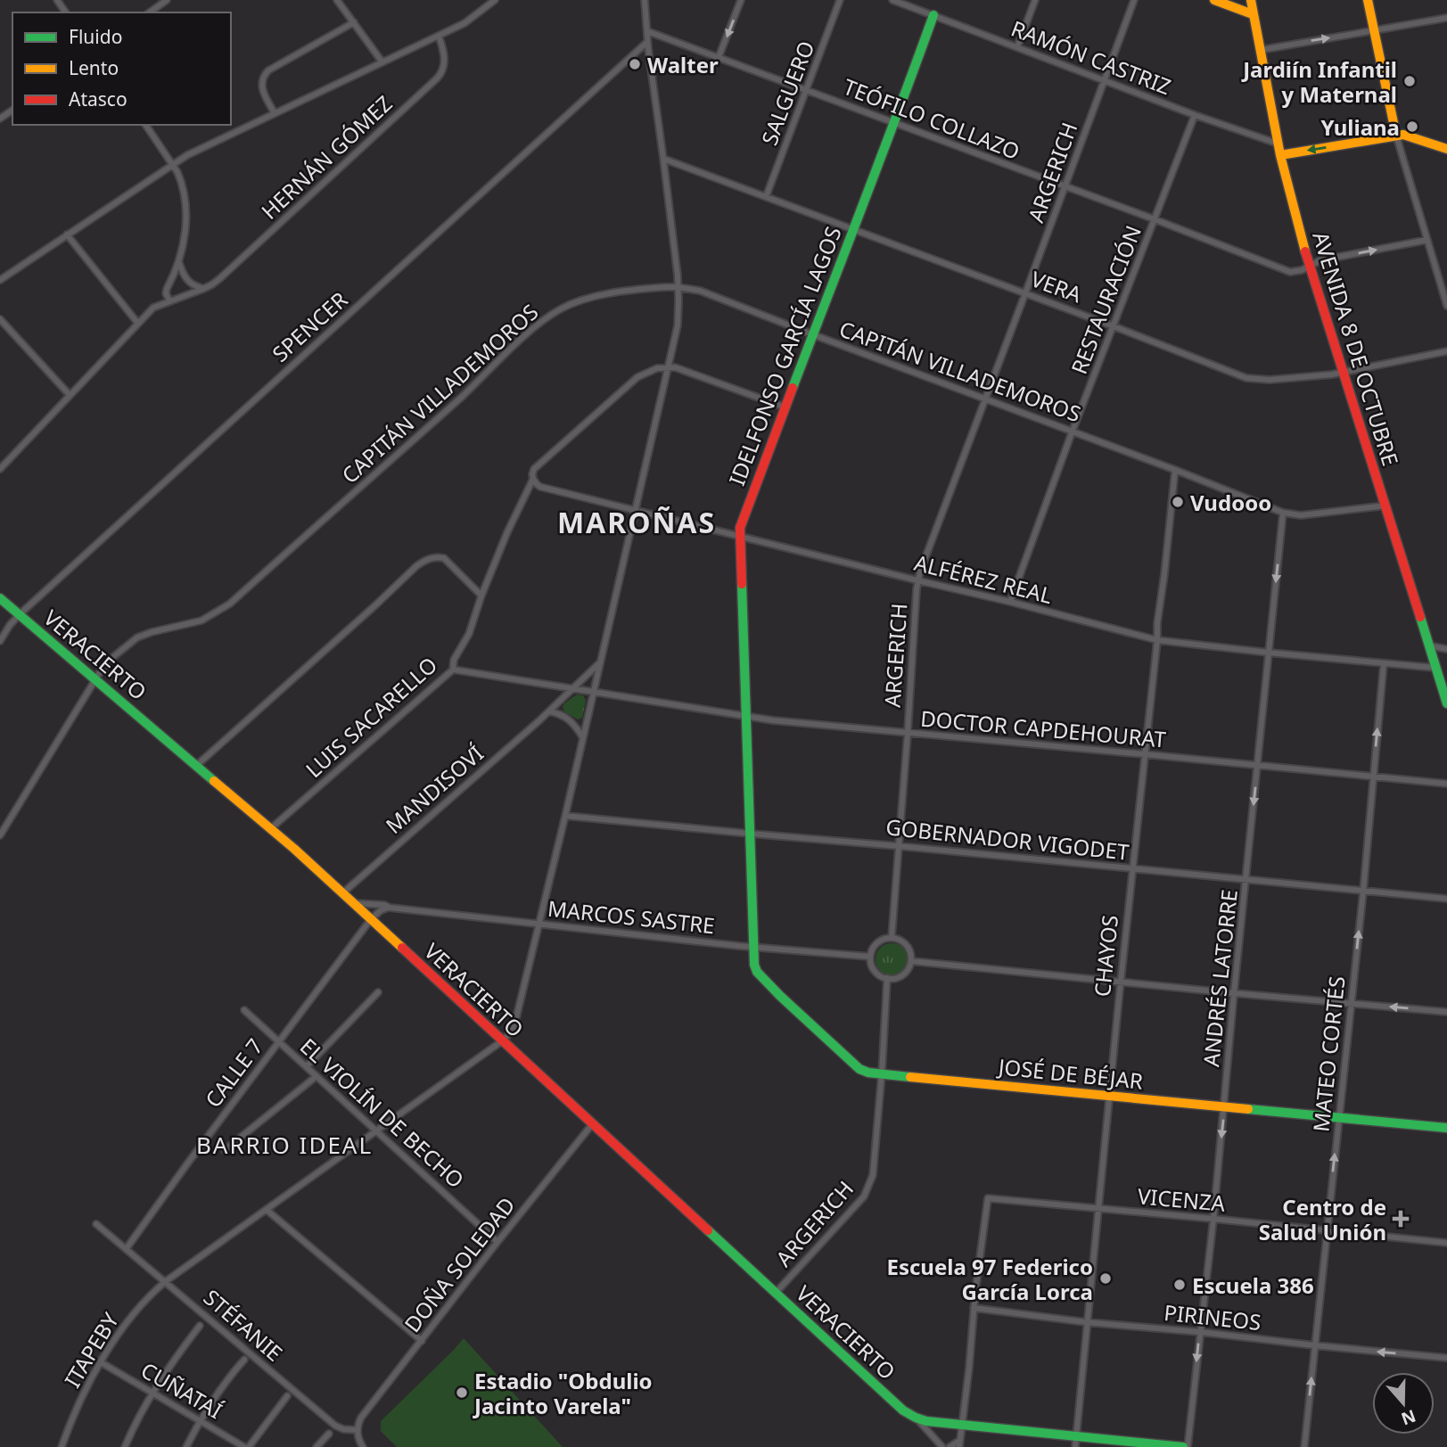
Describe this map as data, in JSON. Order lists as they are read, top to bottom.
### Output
{
  "streets": {
    "street": [
      "RAMÓN CASTRIZ",
      "SALGUERO",
      "TEÓFILO COLLAZO",
      "HERNÁN GÓMEZ",
      "ARGERICH",
      "VERA",
      "RESTAURACIÓN",
      "SPENCER",
      "AVENIDA 8 DE OCTUBRE",
      "IDELFONSO GARCÍA LAGOS",
      "CAPITÁN VILLADEMOROS",
      "ALFÉREZ REAL",
      "VERACIERTO",
      "LUIS SACARELLO",
      "DOCTOR CAPDEHOURAT",
      "MANDISOVÍ",
      "GOBERNADOR VIGODET",
      "MARCOS SASTRE",
      "CHAYOS",
      "ANDRÉS LATORRE",
      "MATEO CORTÉS",
      "CALLE 7",
      "JOSÉ DE BÉJAR",
      "EL VIOLÍN DE BECHO",
      "VICENZA",
      "DOÑA SOLEDAD",
      "PIRINEOS",
      "STÉFANIE",
      "ITAPEBY",
      "CUÑATAÍ"
    ]
  },
  "crossings": [
    ["RAMÓN CASTRIZ", "ARGERICH"],
    ["RAMÓN CASTRIZ", "RESTAURACIÓN"],
    ["RAMÓN CASTRIZ", "AVENIDA 8 DE OCTUBRE"],
    ["RAMÓN CASTRIZ", "IDELFONSO GARCÍA LAGOS"],
    ["SALGUERO", "TEÓFILO COLLAZO"],
    ["SALGUERO", "VERA"],
    ["TEÓFILO COLLAZO", "ARGERICH"],
    ["TEÓFILO COLLAZO", "RESTAURACIÓN"],
    ["TEÓFILO COLLAZO", "AVENIDA 8 DE OCTUBRE"],
    ["TEÓFILO COLLAZO", "IDELFONSO GARCÍA LAGOS"],
    ["ARGERICH", "VERA"],
    ["ARGERICH", "CAPITÁN VILLADEMOROS"],
    ["ARGERICH", "ALFÉREZ REAL"],
    ["ARGERICH", "VERACIERTO"],
    ["ARGERICH", "DOCTOR CAPDEHOURAT"],
    ["ARGERICH", "GOBERNADOR VIGODET"],
    ["ARGERICH", "MARCOS SASTRE"],
    ["ARGERICH", "JOSÉ DE BÉJAR"],
    ["VERA", "RESTAURACIÓN"],
    ["VERA", "AVENIDA 8 DE OCTUBRE"],
    ["VERA", "IDELFONSO GARCÍA LAGOS"],
    ["RESTAURACIÓN", "CAPITÁN VILLADEMOROS"],
    ["RESTAURACIÓN", "ALFÉREZ REAL"],
    ["SPENCER", "VERACIERTO"],
    ["AVENIDA 8 DE OCTUBRE", "CAPITÁN VILLADEMOROS"],
    ["AVENIDA 8 DE OCTUBRE", "ALFÉREZ REAL"],
    ["IDELFONSO GARCÍA LAGOS", "CAPITÁN VILLADEMOROS"],
    ["IDELFONSO GARCÍA LAGOS", "ALFÉREZ REAL"],
    ["IDELFONSO GARCÍA LAGOS", "DOCTOR CAPDEHOURAT"],
    ["IDELFONSO GARCÍA LAGOS", "GOBERNADOR VIGODET"],
    ["IDELFONSO GARCÍA LAGOS", "MARCOS SASTRE"],
    ["IDELFONSO GARCÍA LAGOS", "JOSÉ DE BÉJAR"],
    ["CAPITÁN VILLADEMOROS", "VERACIERTO"],
    ["CAPITÁN VILLADEMOROS", "CHAYOS"],
    ["CAPITÁN VILLADEMOROS", "ANDRÉS LATORRE"],
    ["ALFÉREZ REAL", "LUIS SACARELLO"],
    ["ALFÉREZ REAL", "CHAYOS"],
    ["ALFÉREZ REAL", "ANDRÉS LATORRE"],
    ["ALFÉREZ REAL", "MATEO CORTÉS"],
    ["VERACIERTO", "LUIS SACARELLO"],
    ["VERACIERTO", "MANDISOVÍ"],
    ["VERACIERTO", "MARCOS SASTRE"],
    ["VERACIERTO", "CHAYOS"],
    ["VERACIERTO", "ANDRÉS LATORRE"],
    ["VERACIERTO", "CALLE 7"],
    ["VERACIERTO", "DOÑA SOLEDAD"],
    ["VERACIERTO", "ITAPEBY"],
    ["LUIS SACARELLO", "DOCTOR CAPDEHOURAT"],
    ["DOCTOR CAPDEHOURAT", "MANDISOVÍ"],
    ["DOCTOR CAPDEHOURAT", "CHAYOS"],
    ["DOCTOR CAPDEHOURAT", "ANDRÉS LATORRE"],
    ["DOCTOR CAPDEHOURAT", "MATEO CORTÉS"],
    ["GOBERNADOR VIGODET", "CHAYOS"],
    ["GOBERNADOR VIGODET", "ANDRÉS LATORRE"],
    ["GOBERNADOR VIGODET", "MATEO CORTÉS"],
    ["MARCOS SASTRE", "JOSÉ DE BÉJAR"],
    ["CHAYOS", "JOSÉ DE BÉJAR"],
    ["CHAYOS", "VICENZA"],
    ["CHAYOS", "PIRINEOS"],
    ["ANDRÉS LATORRE", "JOSÉ DE BÉJAR"],
    ["ANDRÉS LATORRE", "VICENZA"],
    ["ANDRÉS LATORRE", "PIRINEOS"],
    ["MATEO CORTÉS", "JOSÉ DE BÉJAR"],
    ["MATEO CORTÉS", "VICENZA"],
    ["MATEO CORTÉS", "PIRINEOS"],
    ["CALLE 7", "EL VIOLÍN DE BECHO"],
    ["CALLE 7", "STÉFANIE"],
    ["EL VIOLÍN DE BECHO", "DOÑA SOLEDAD"],
    ["EL VIOLÍN DE BECHO", "ITAPEBY"],
    ["VICENZA", "PIRINEOS"],
    ["DOÑA SOLEDAD", "STÉFANIE"],
    ["STÉFANIE", "ITAPEBY"],
    ["ITAPEBY", "CUÑATAÍ"]
  ],
  "one_way": ["ANDRÉS LATORRE", "MATEO CORTÉS"],
  "districts": ["MAROÑAS", "BARRIO IDEAL"],
  "places": {
    "other": [
      "Walter",
      "Jardiín Infantil y Maternal",
      "Yuliana",
      "Vudooo",
      "Escuela 97 Federico García Lorca",
      "Escuela 386",
      "Estadio \"Obdulio Jacinto Varela\""
    ],
    "health": ["Centro de Salud Unión"]
  },
  "legend": ["Fluido", "Lento", "Atasco"],
  "north": "bottom"
}
